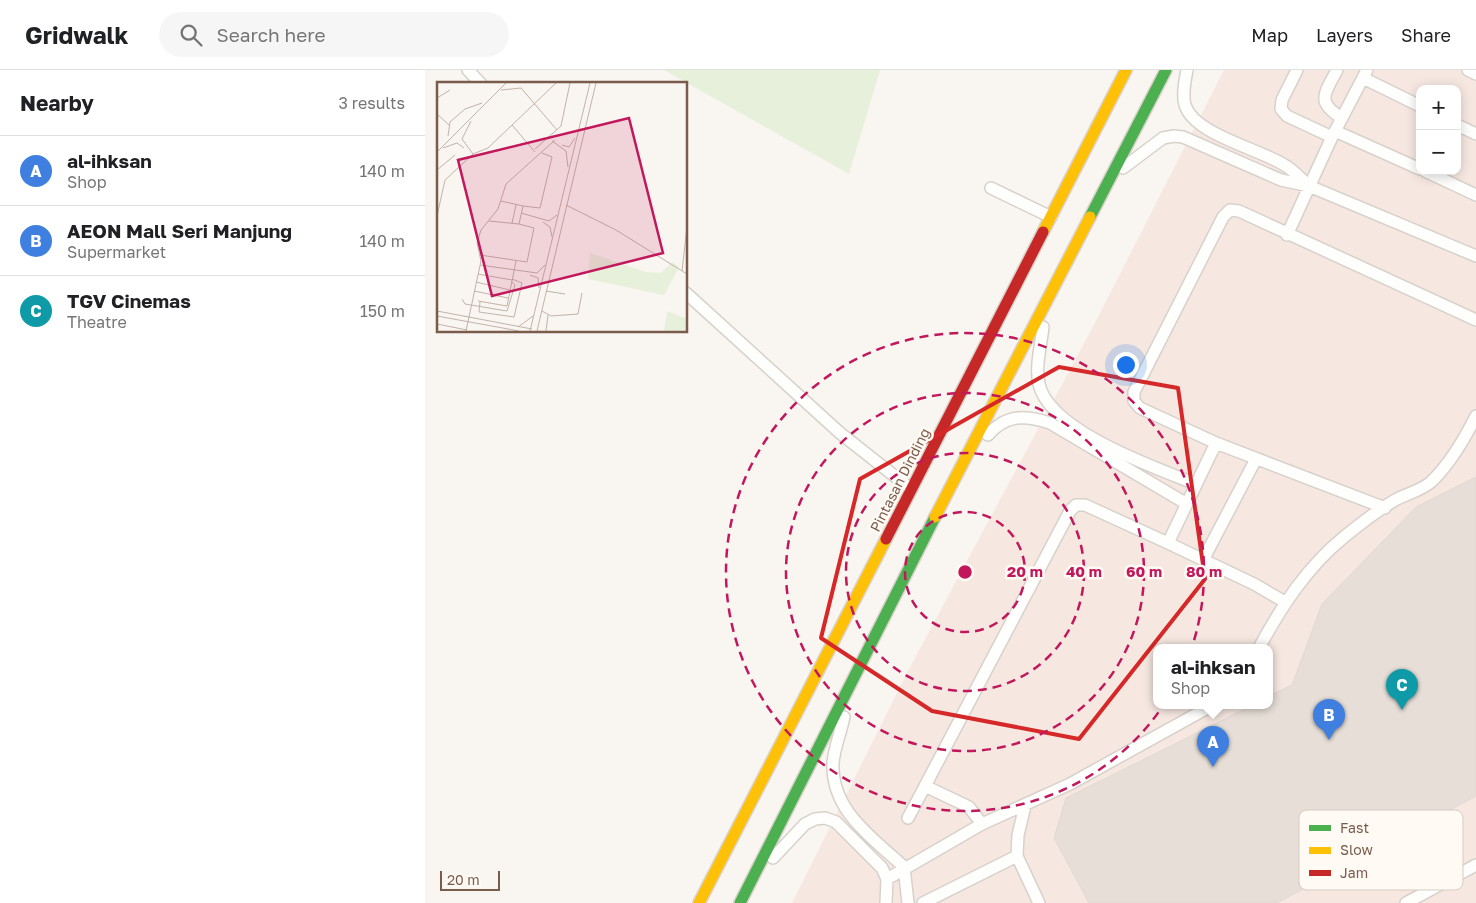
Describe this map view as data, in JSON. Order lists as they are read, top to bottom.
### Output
{
  "streets": {
    "main road": ["Pintasan Dinding"]
  },
  "legend": ["Fast", "Slow", "Jam"],
  "scale_bar": "20 m",
  "page": {
    "header": "Gridwalk",
    "search": "Search here",
    "nav": ["Map", "Layers", "Share"],
    "heading": ["Nearby", "3 results"],
    "map_buttons": ["+", "−"],
    "list": [
      {
        "mark": "A",
        "name": "al-ihksan",
        "note": "Shop",
        "value": "140 m"
      },
      {
        "mark": "B",
        "name": "AEON Mall Seri Manjung",
        "note": "Supermarket",
        "value": "140 m"
      },
      {
        "mark": "C",
        "name": "TGV Cinemas",
        "note": "Theatre",
        "value": "150 m"
      }
    ],
    "popup": ["al-ihksan", "Shop"],
    "pins": ["C", "B", "A"],
    "scale": "20 m"
  },
  "rings": [
    "20 m",
    "40 m",
    "60 m",
    "80 m"
  ]
}
